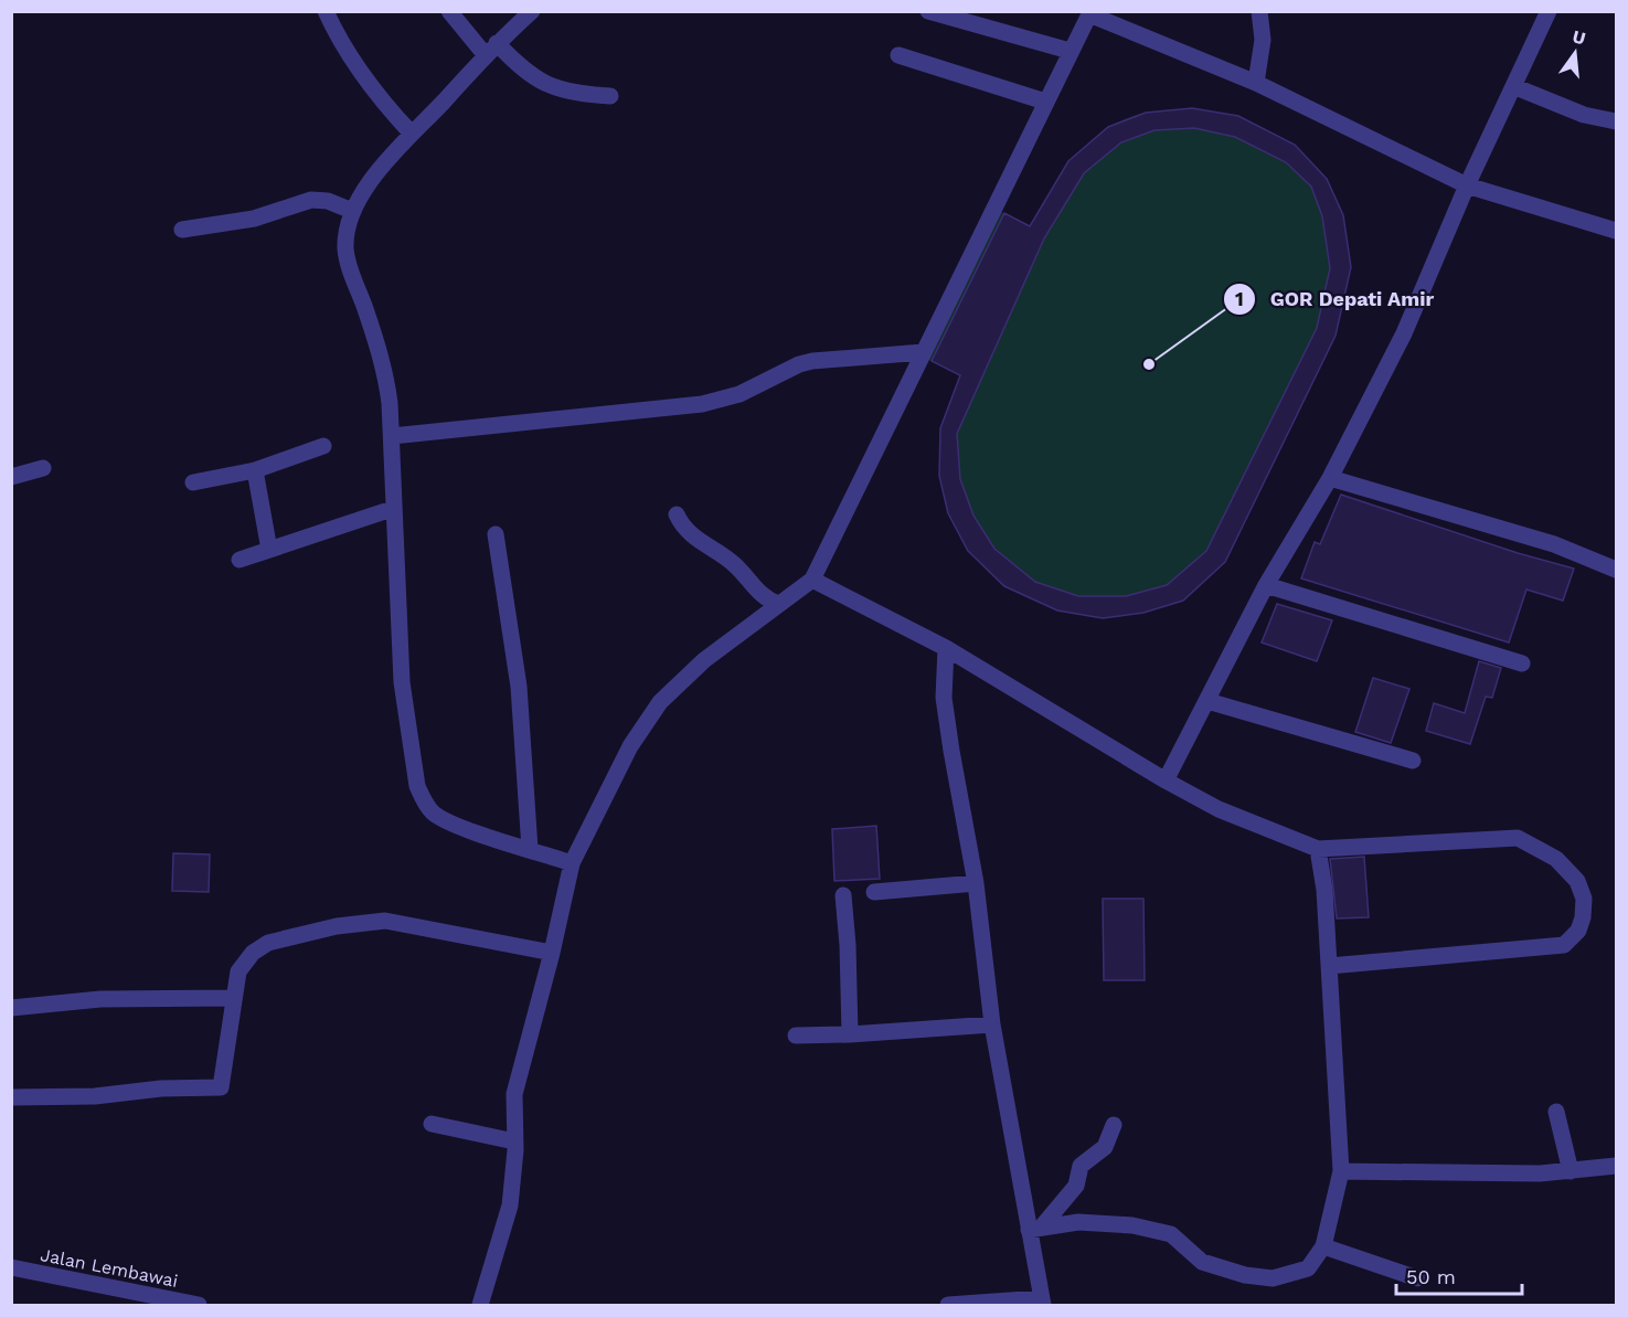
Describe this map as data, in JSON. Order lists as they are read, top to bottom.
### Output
{
  "streets": {
    "street": ["Jalan Lembawai"]
  },
  "places": ["GOR Depati Amir"],
  "scale_bar": "50 m",
  "north": "top"
}
